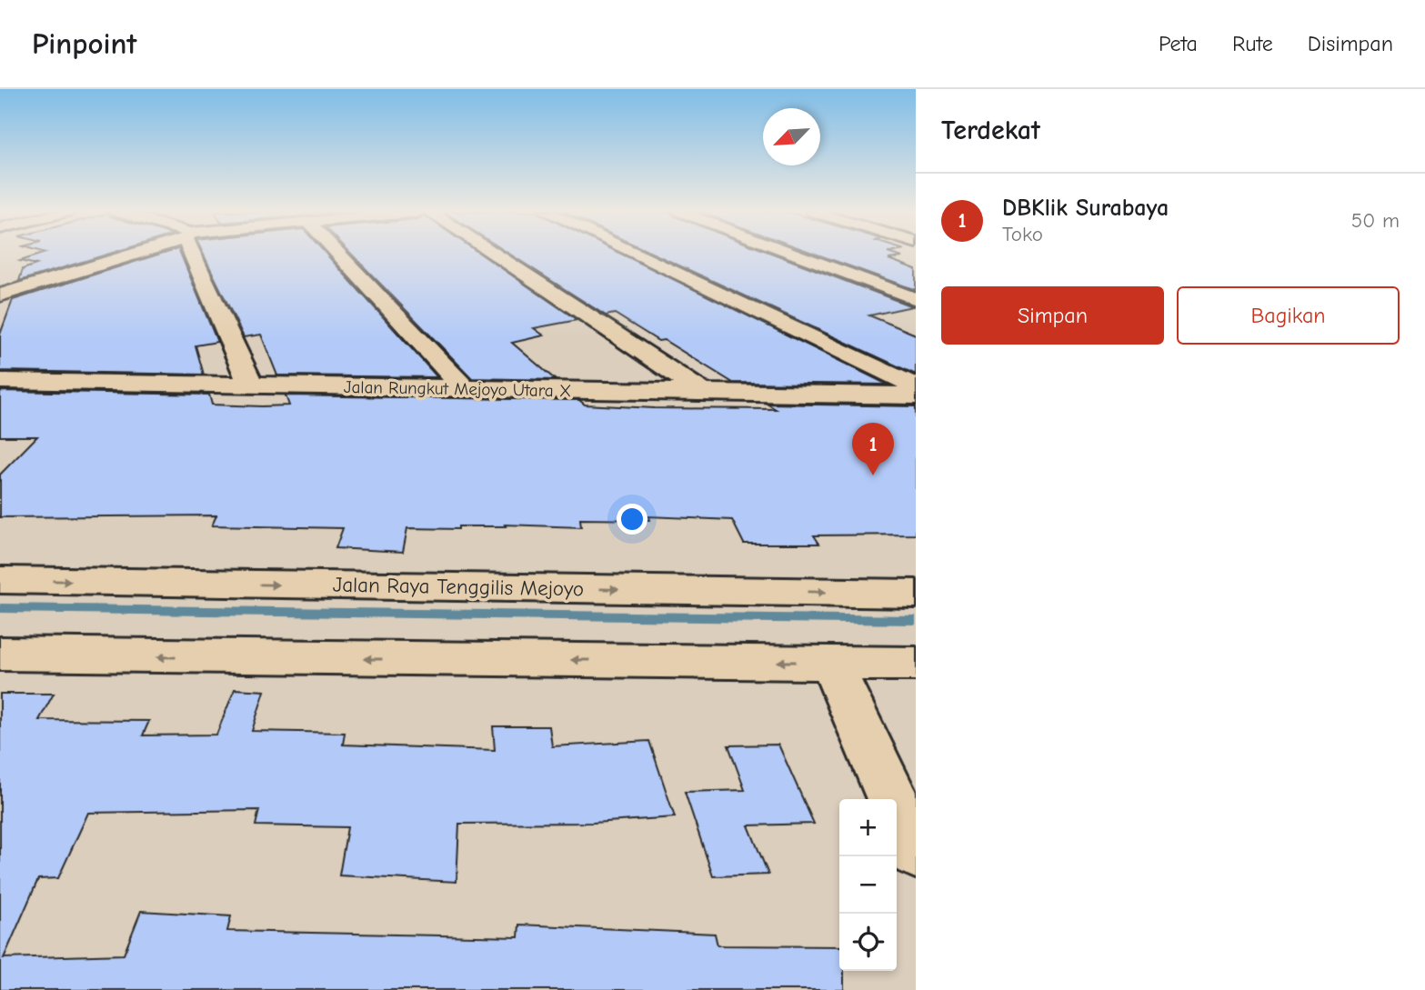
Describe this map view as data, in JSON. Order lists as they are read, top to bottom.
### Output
{
  "streets": {
    "street": ["Jalan Rungkut Mejoyo Utara X", "Jalan Raya Tenggilis Mejoyo"]
  },
  "north": "bottom left",
  "page": {
    "header": "Pinpoint",
    "nav": ["Peta", "Rute", "Disimpan"],
    "heading": "Terdekat",
    "list": [
      {
        "mark": "1",
        "name": "DBKlik Surabaya",
        "note": "Toko",
        "value": "50 m"
      }
    ],
    "buttons": ["Simpan", "Bagikan"],
    "pins": "1",
    "map_buttons": ["+", "−"]
  }
}
